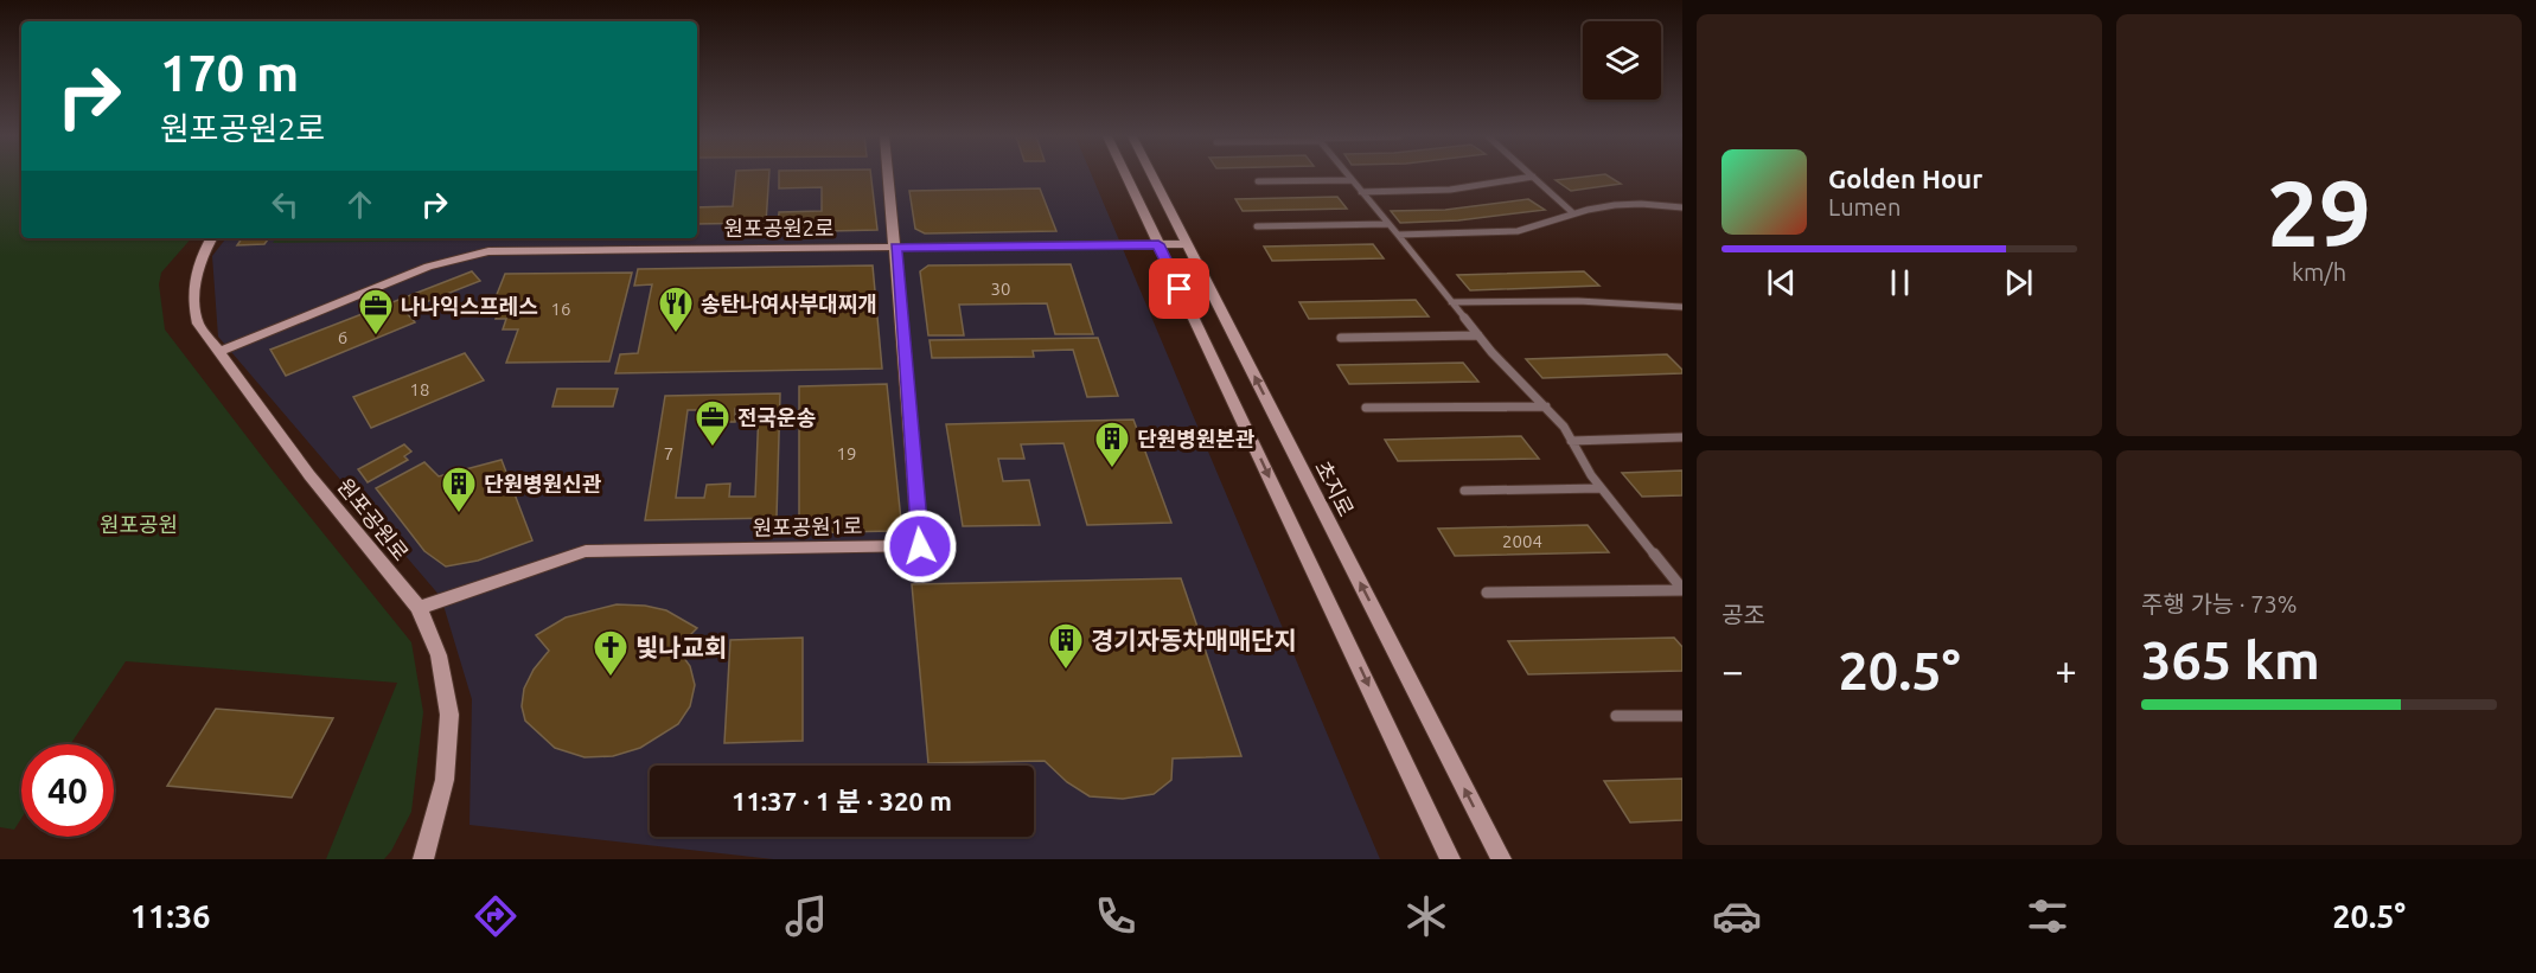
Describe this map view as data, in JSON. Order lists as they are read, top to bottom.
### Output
{
  "streets": {
    "street": [
      "원포공원2로",
      "초지로",
      "원포공원로",
      "원포공원1로"
    ]
  },
  "crossings": [
    ["원포공원2로", "초지로"],
    ["원포공원2로", "원포공원로"],
    ["원포공원2로", "원포공원1로"],
    ["원포공원로", "원포공원1로"]
  ],
  "parks": ["원포공원"],
  "places": {
    "restaurant": ["송탄나여사부대찌개"],
    "office": ["나나익스프레스", "전국운송"],
    "building": ["단원병원본관", "단원병원신관", "경기자동차매매단지"],
    "church": ["빛나교회"]
  },
  "house_numbers": [
    "30",
    "16",
    "6",
    "18",
    "7",
    "19",
    "2004"
  ],
  "page": {
    "tile": [
      ["29", "km/h"],
      "공조",
      ["주행 가능 · 73%", "365 km"]
    ],
    "turn": ["170 m", "원포공원2로"],
    "song": ["Golden Hour", "Lumen"],
    "heat": ["−", "20.5°", "+"],
    "limit": "40",
    "trip": "11:37 · 1 분 · 320 m",
    "tabs": ["11:36", "20.5°"]
  }
}
